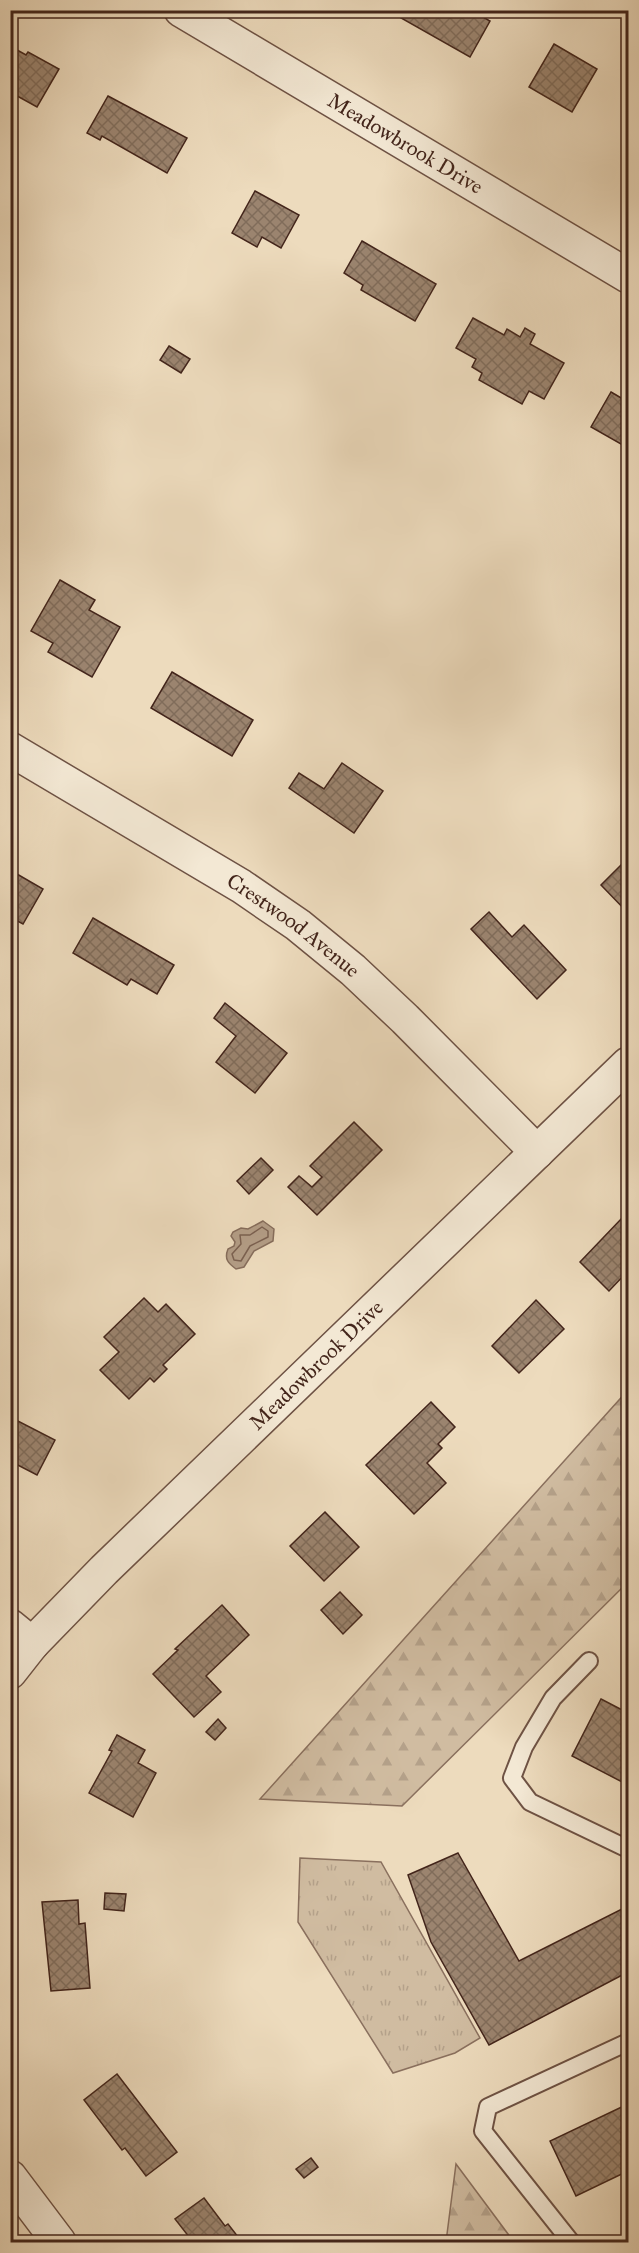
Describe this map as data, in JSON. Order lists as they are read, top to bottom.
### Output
{
  "streets": {
    "street": ["Meadowbrook Drive", "Crestwood Avenue"]
  },
  "crossings": [
    ["Meadowbrook Drive", "Crestwood Avenue"]
  ]
}
